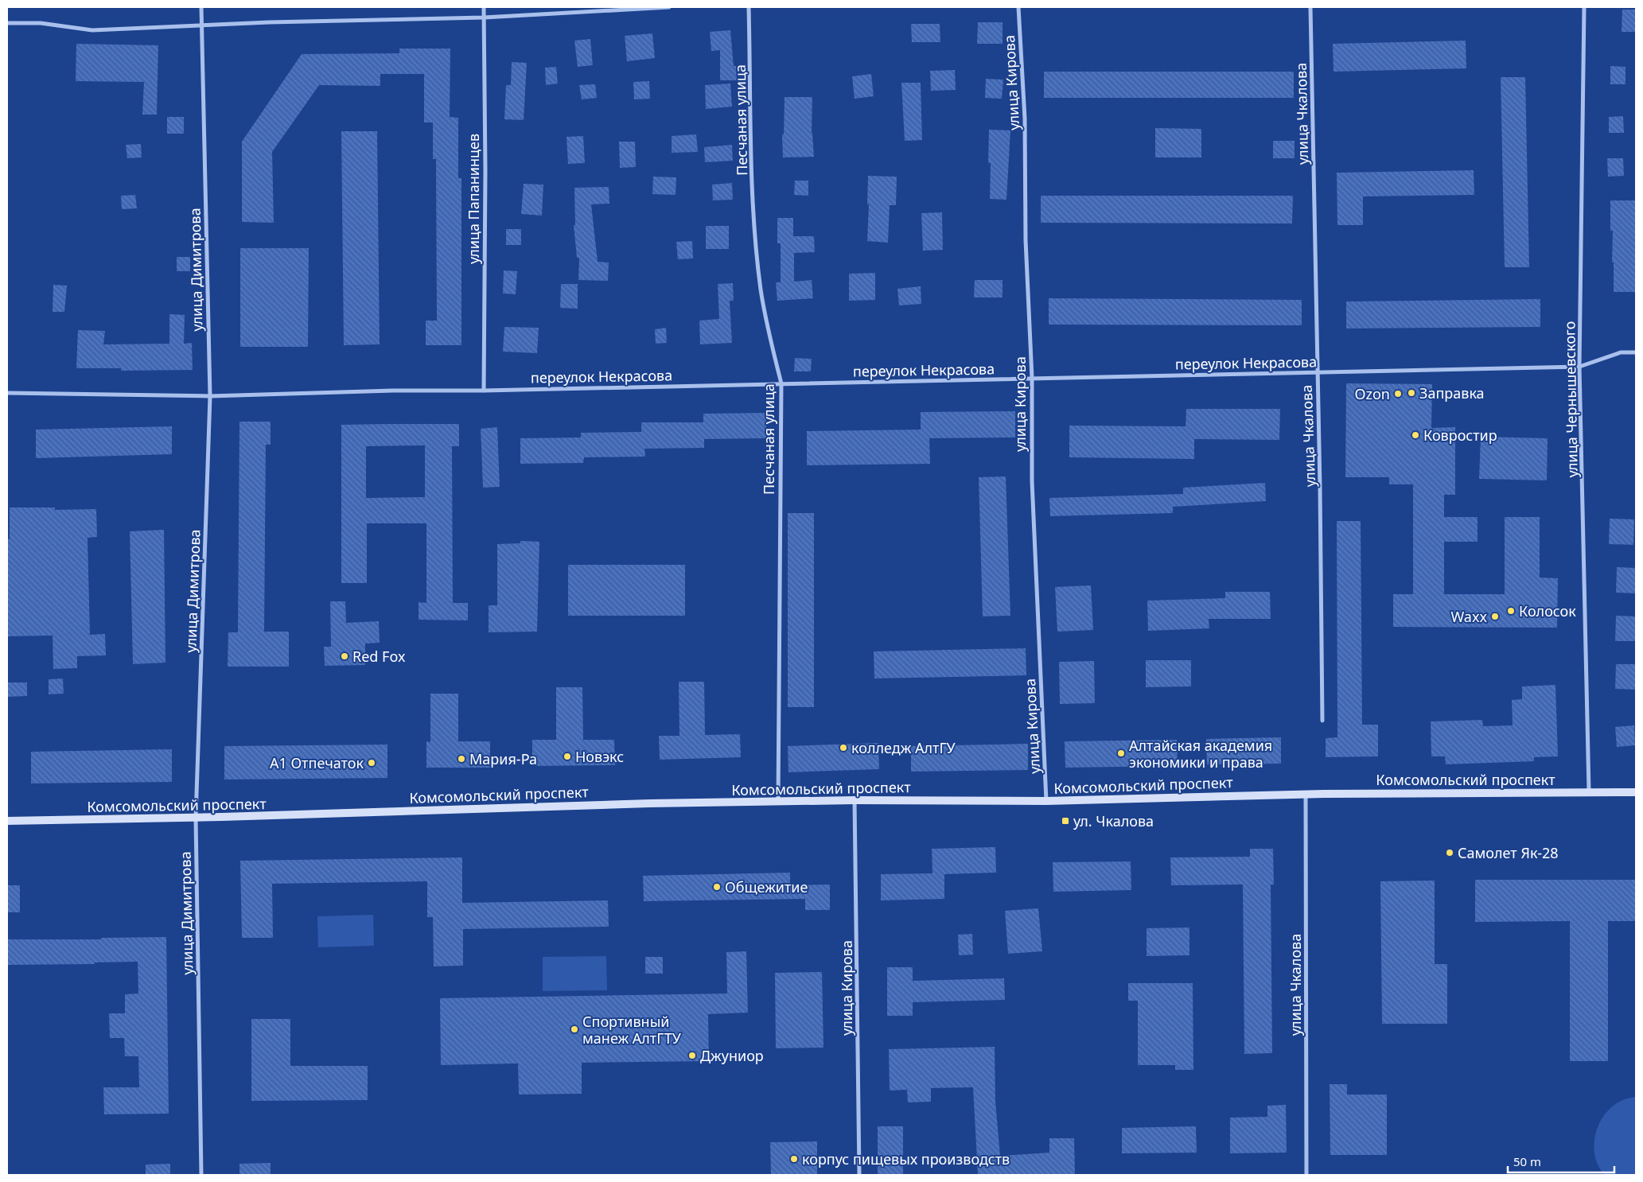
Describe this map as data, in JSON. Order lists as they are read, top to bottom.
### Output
{
  "streets": {
    "main road": ["Комсомольский проспект"],
    "street": [
      "улица Кирова",
      "улица Чкалова",
      "Песчаная улица",
      "улица Папанинцев",
      "улица Димитрова",
      "переулок Некрасова",
      "улица Чернышевского"
    ]
  },
  "crossings": [
    ["улица Кирова", "переулок Некрасова"],
    ["улица Кирова", "Комсомольский проспект"],
    ["улица Чкалова", "переулок Некрасова"],
    ["улица Чкалова", "Комсомольский проспект"],
    ["Песчаная улица", "переулок Некрасова"],
    ["Песчаная улица", "Комсомольский проспект"],
    ["улица Папанинцев", "переулок Некрасова"],
    ["улица Димитрова", "переулок Некрасова"],
    ["улица Димитрова", "Комсомольский проспект"],
    ["переулок Некрасова", "улица Чернышевского"],
    ["улица Чернышевского", "Комсомольский проспект"]
  ],
  "places": {
    "other": [
      "Заправка",
      "Ozon",
      "Ковростир",
      "Колосок",
      "Waxx",
      "Red Fox",
      "колледж АлтГУ",
      "Алтайская академия экономики и права",
      "Новэкс",
      "Мария-Ра",
      "А1 Отпечаток",
      "Самолет Як-28",
      "Общежитие",
      "Спортивный манеж АлтГТУ",
      "Джуниор",
      "корпус пищевых производств"
    ],
    "transit": ["ул. Чкалова"]
  },
  "scale_bar": "50 m"
}
